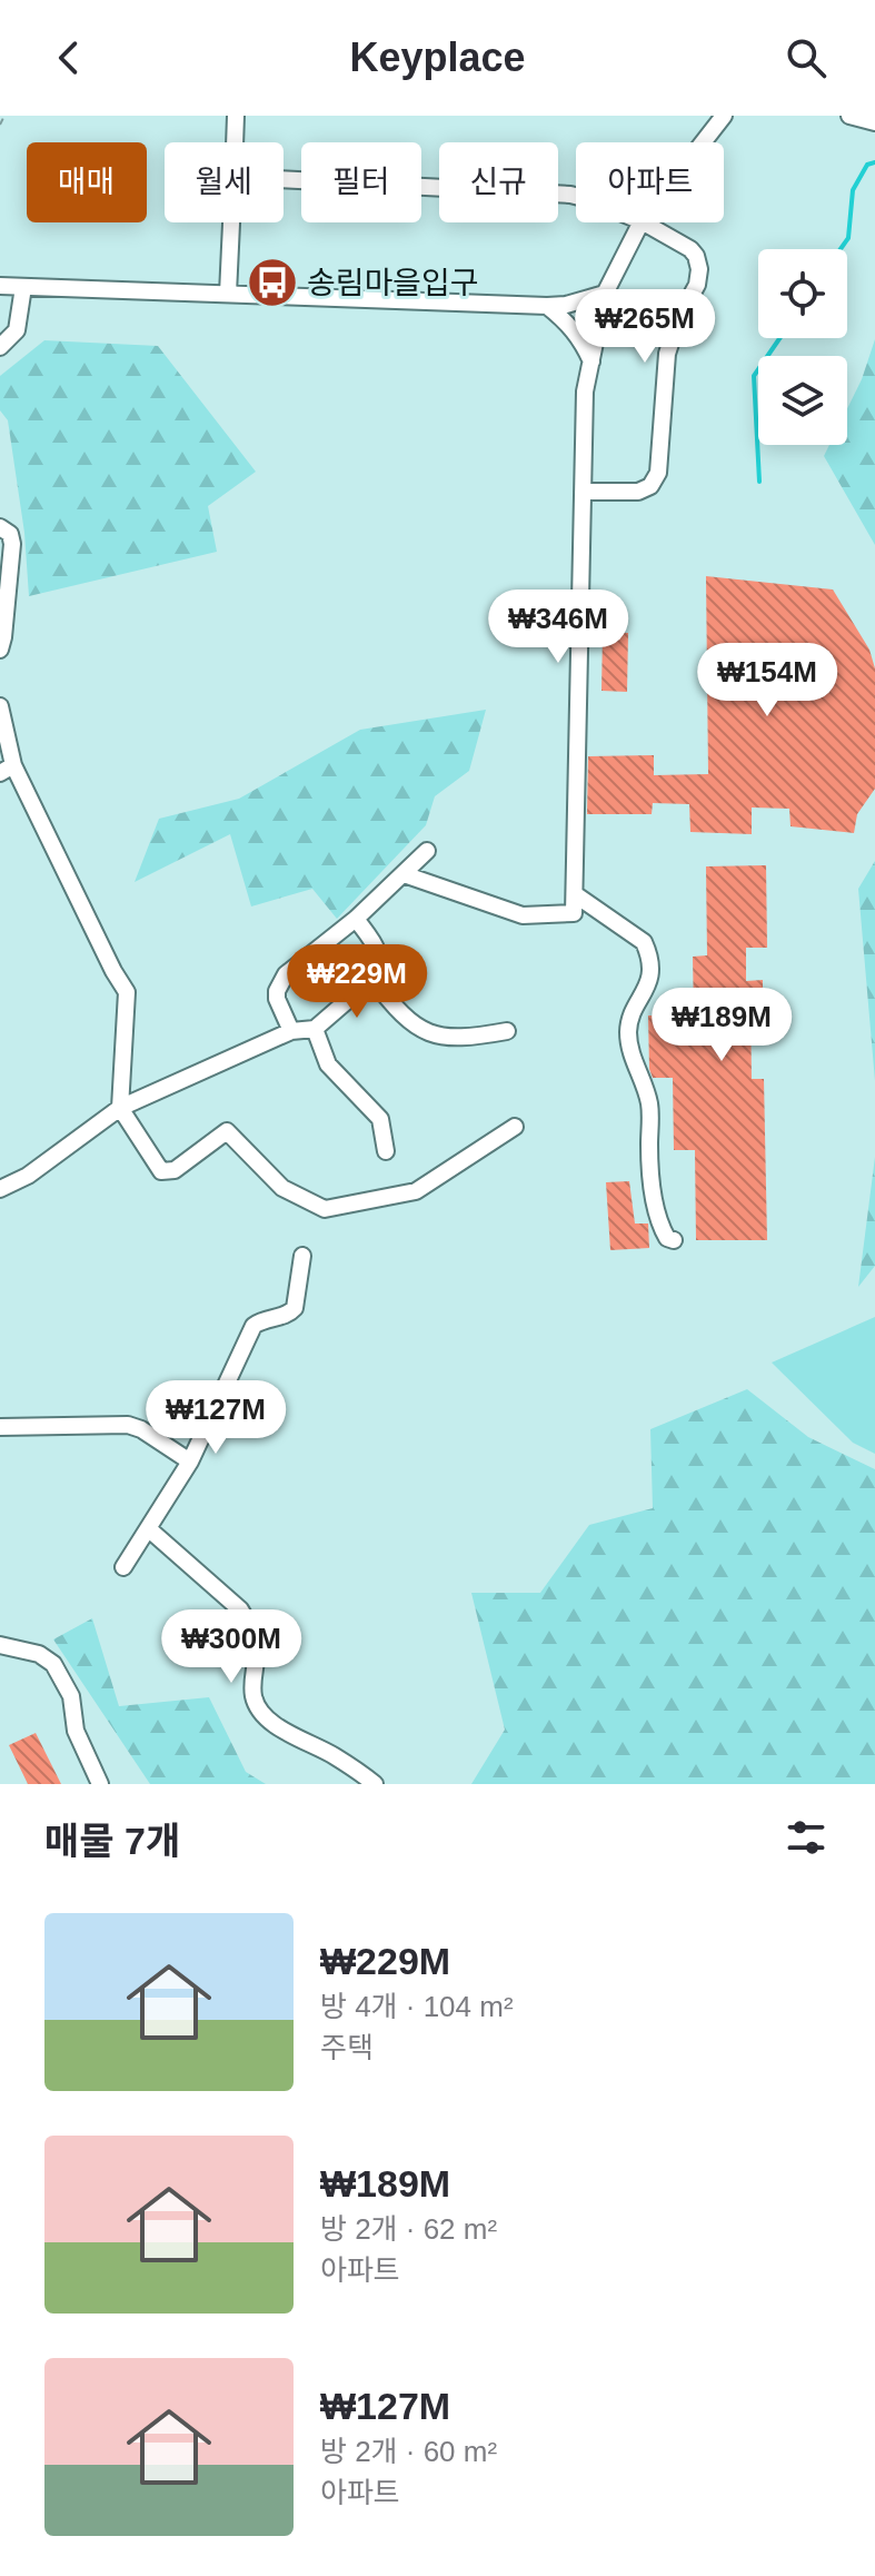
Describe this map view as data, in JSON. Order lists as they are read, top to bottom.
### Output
{
  "places": {
    "bus stop": ["송림마을입구"]
  },
  "page": {
    "header": "Keyplace",
    "chip": [
      "매매",
      "월세",
      "필터",
      "신규",
      "아파트"
    ],
    "price": [
      "₩265M",
      "₩346M",
      "₩154M",
      "₩229M",
      "₩189M",
      "₩127M",
      "₩300M"
    ],
    "heading": "매물 7개",
    "list": [
      {
        "name": "₩229M",
        "note": "방 4개 · 104 m² · 주택"
      },
      {
        "name": "₩189M",
        "note": "방 2개 · 62 m² · 아파트"
      },
      {
        "name": "₩127M",
        "note": "방 2개 · 60 m² · 아파트"
      }
    ]
  }
}
